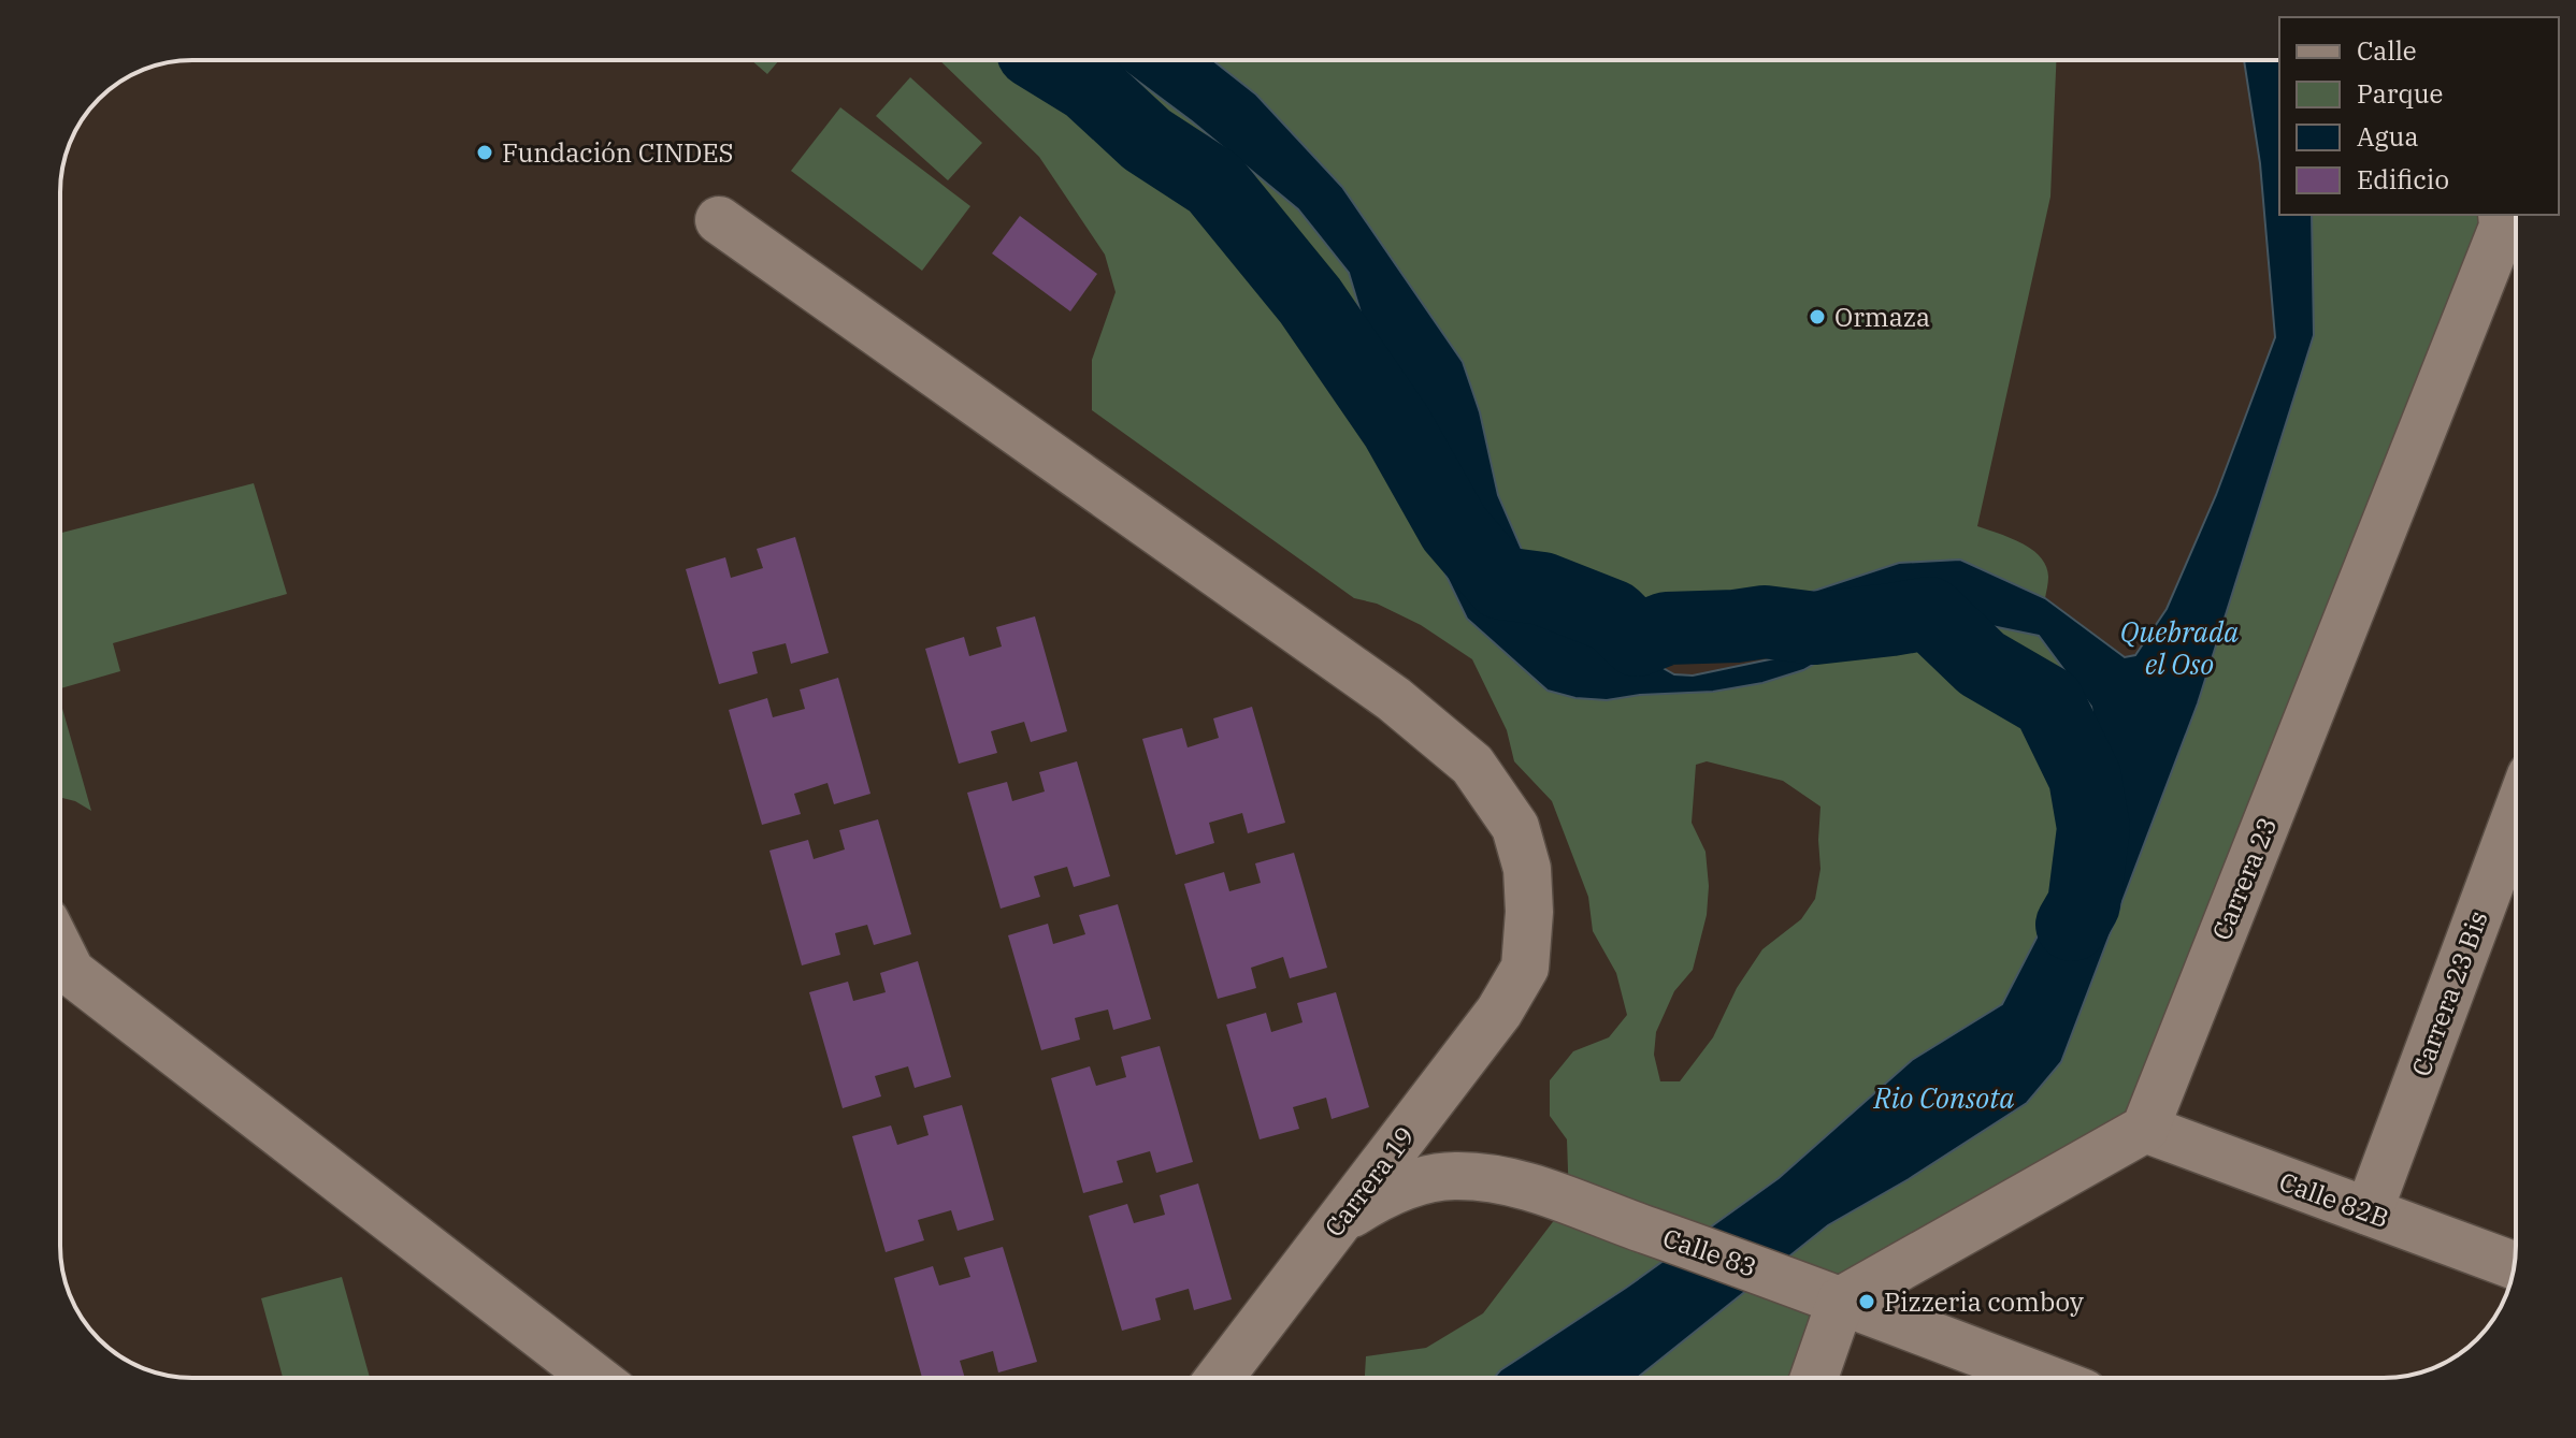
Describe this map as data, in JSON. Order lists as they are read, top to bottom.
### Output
{
  "streets": {
    "street": [
      "Carrera 23",
      "Carrera 23 Bis",
      "Carrera 19",
      "Calle 82B",
      "Calle 83"
    ]
  },
  "crossings": [
    ["Carrera 23", "Calle 82B"],
    ["Carrera 23 Bis", "Calle 82B"],
    ["Carrera 19", "Calle 83"]
  ],
  "water": ["Quebrada el Oso", "Rio Consota"],
  "places": ["Fundación CINDES", "Ormaza", "Pizzeria comboy"],
  "legend": [
    "Calle",
    "Parque",
    "Agua",
    "Edificio"
  ]
}
